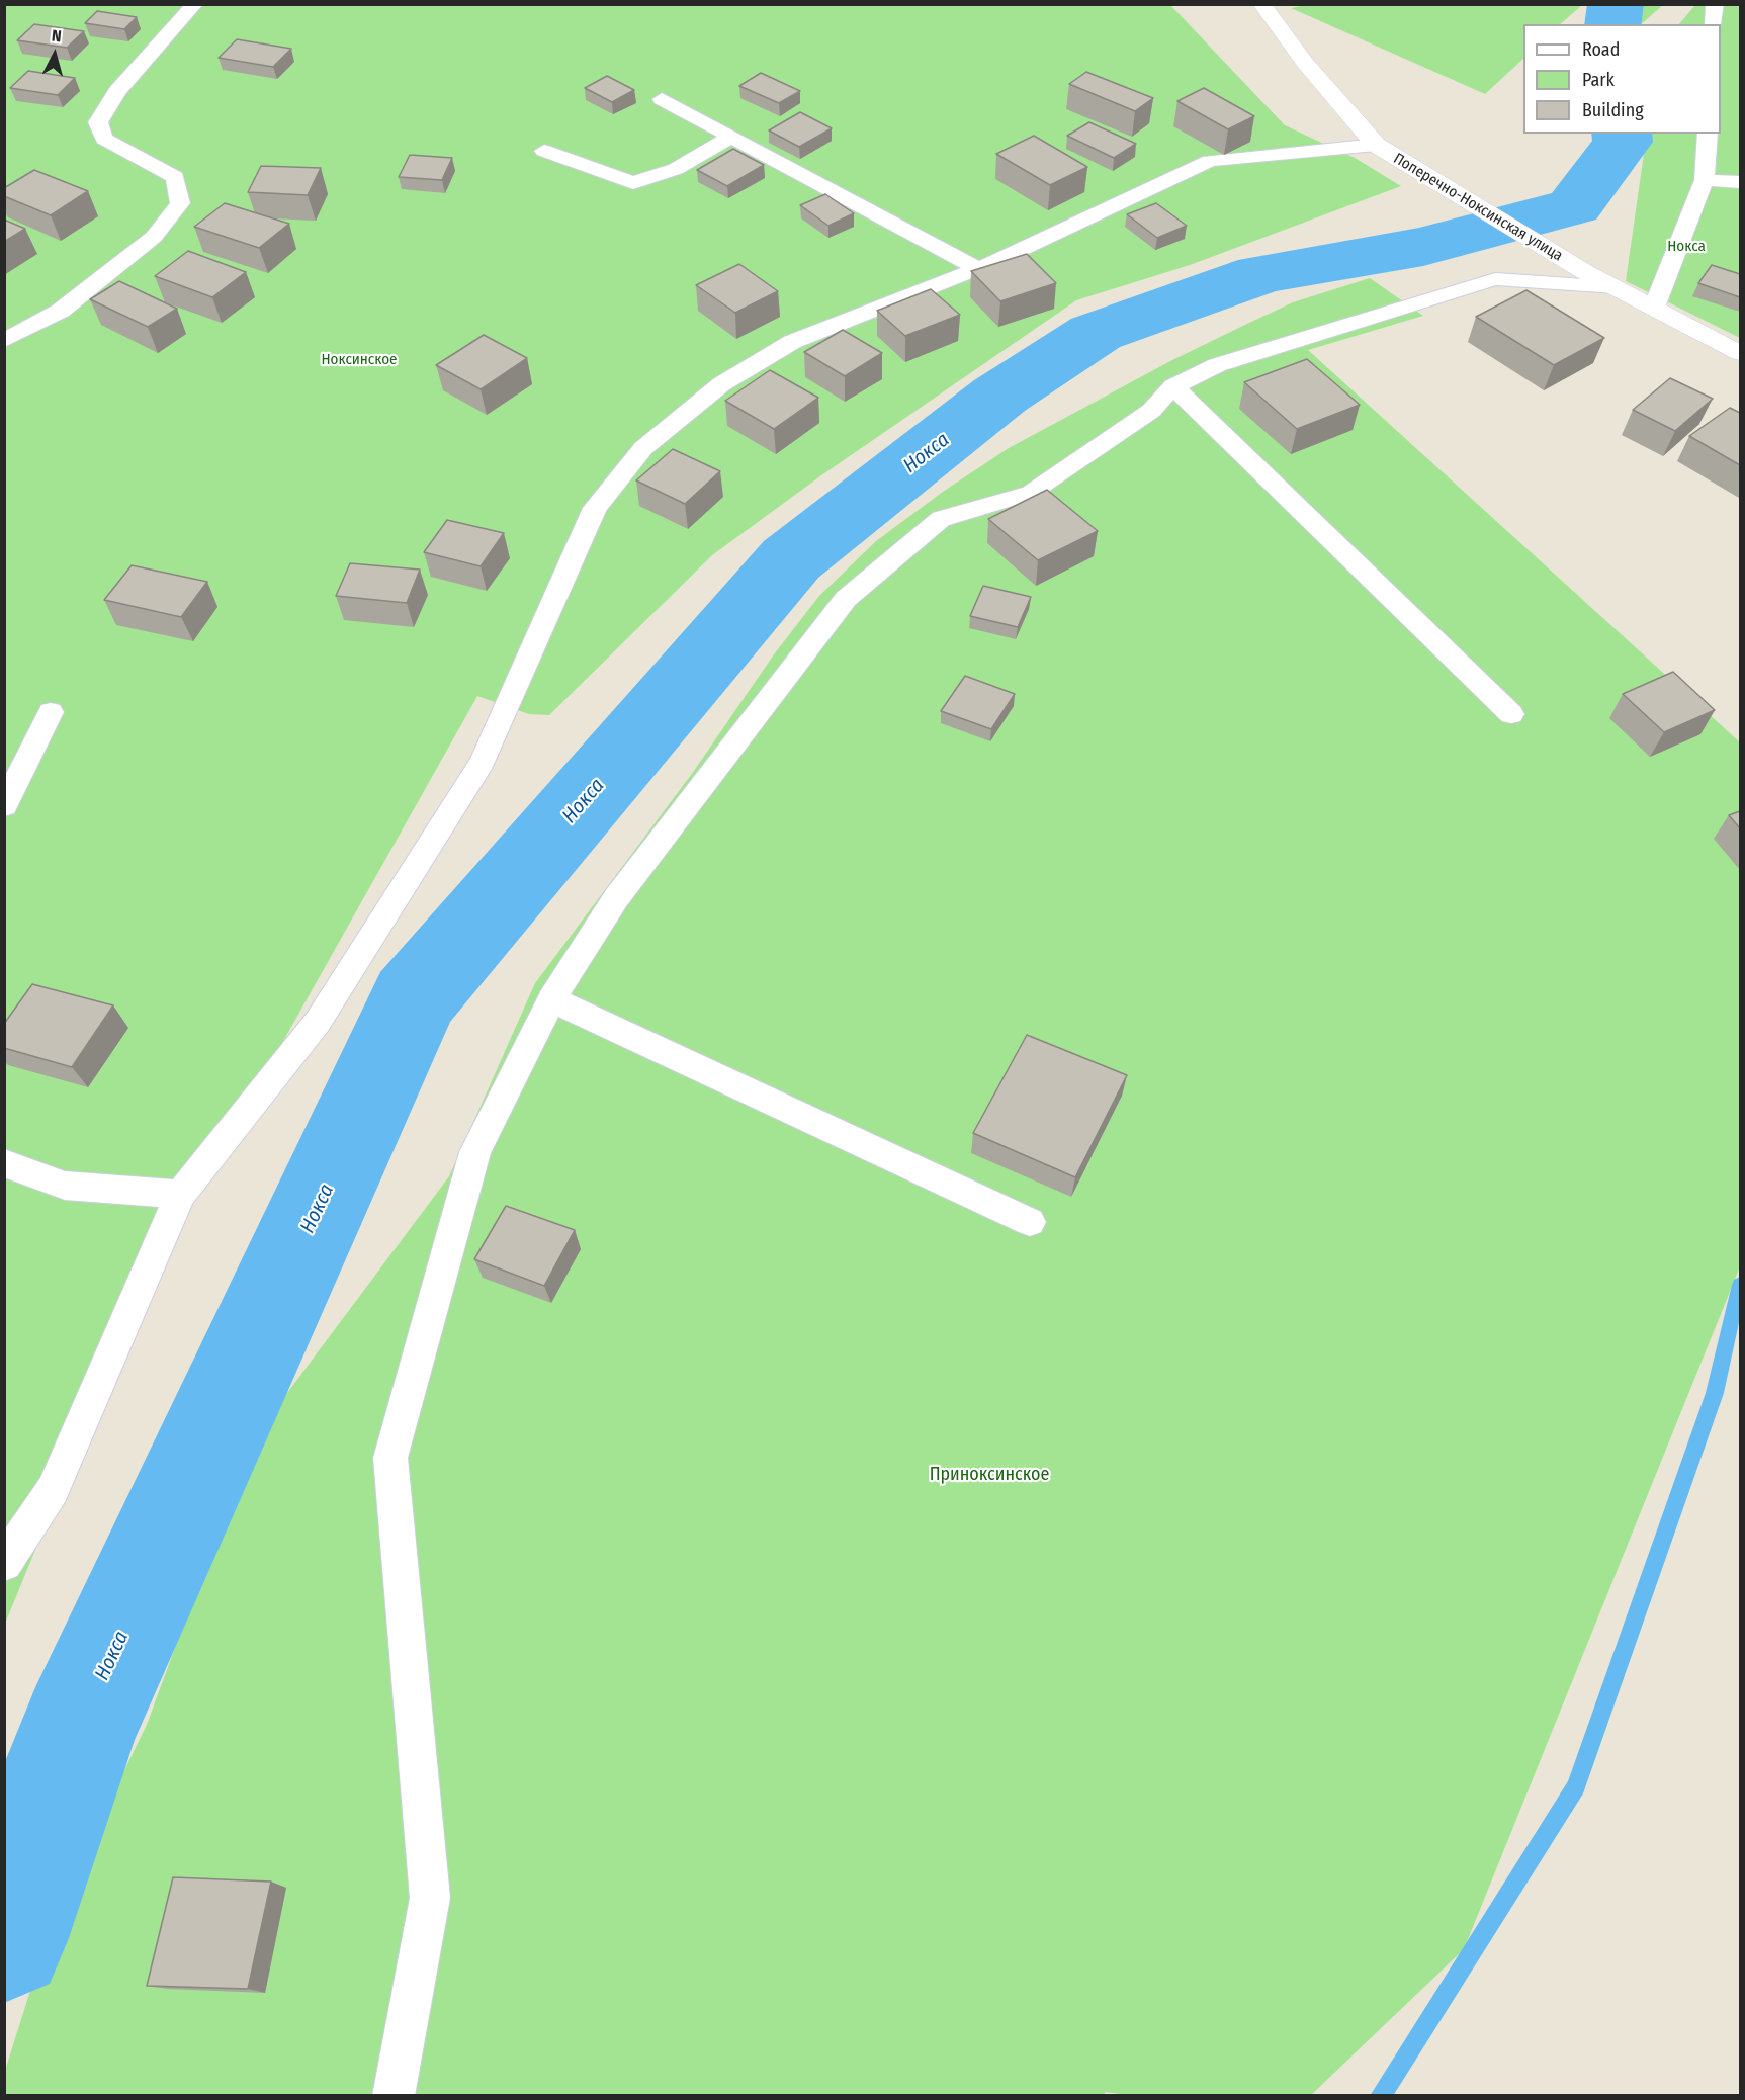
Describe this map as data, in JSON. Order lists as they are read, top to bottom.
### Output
{
  "streets": {
    "street": ["Поперечно-Ноксинская улица"]
  },
  "water": ["Нокса"],
  "parks": ["Нокса", "Ноксинское", "Приноксинское"],
  "legend": ["Road", "Park", "Building"],
  "north": "top"
}
